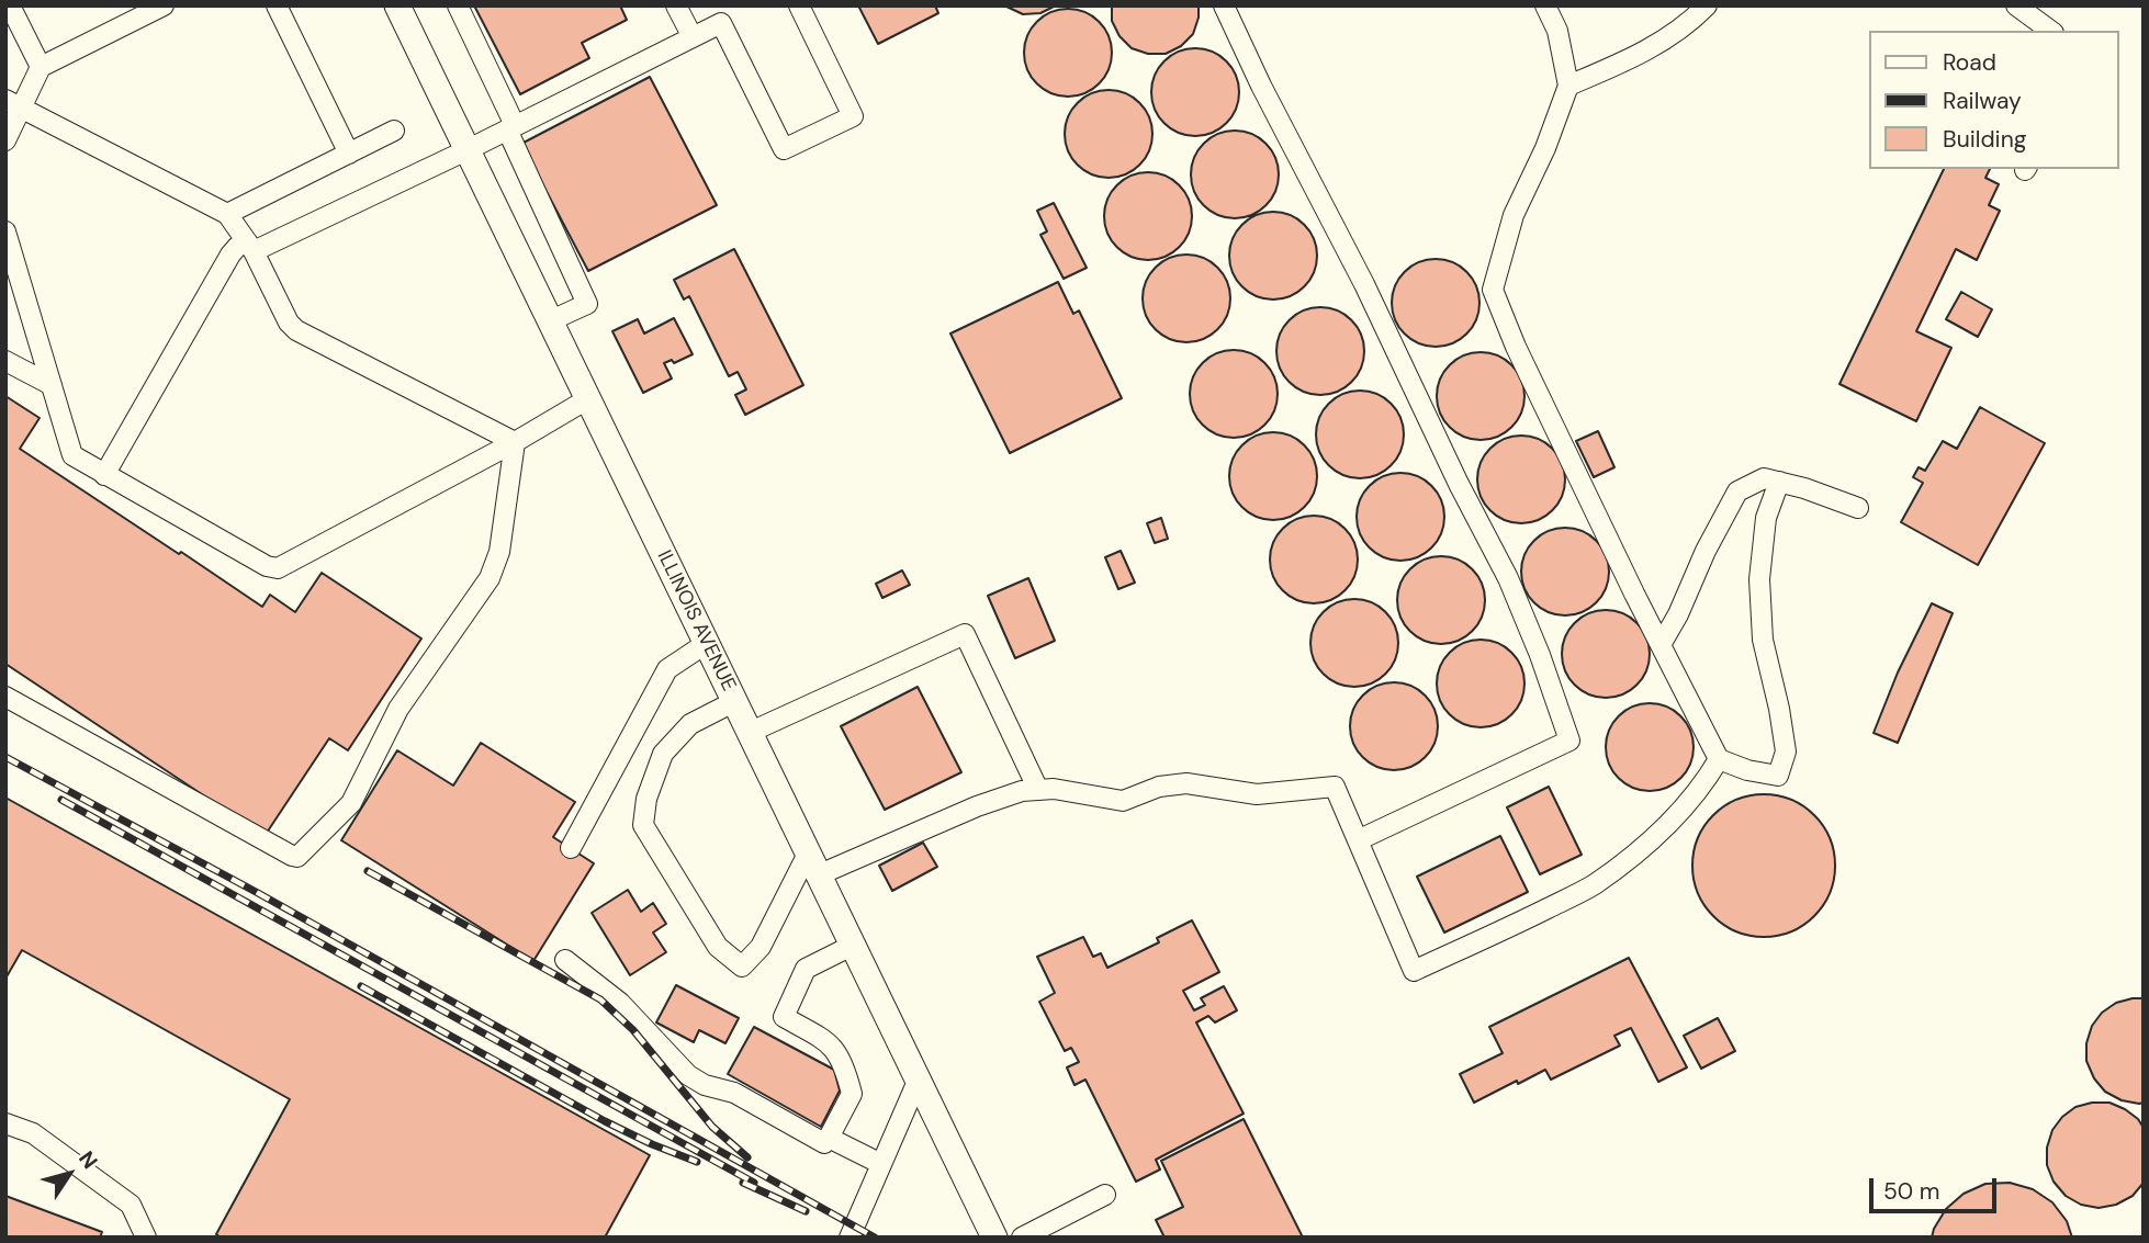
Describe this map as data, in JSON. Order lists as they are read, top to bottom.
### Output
{
  "streets": {
    "main road": ["ILLINOIS AVENUE"]
  },
  "legend": ["Road", "Railway", "Building"],
  "scale_bar": "50 m",
  "north": "top right"
}
